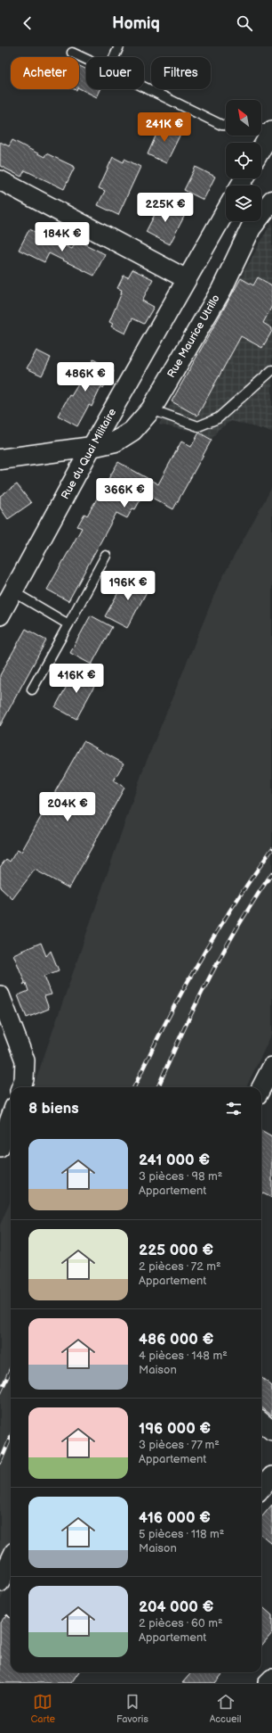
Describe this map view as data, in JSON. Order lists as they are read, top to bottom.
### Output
{
  "streets": {
    "street": ["Rue Maurice Utrillo", "Rue du Quai Militaire"]
  },
  "crossings": [
    ["Rue Maurice Utrillo", "Rue du Quai Militaire"]
  ],
  "north": "top left",
  "page": {
    "header": "Homiq",
    "chip": ["Acheter", "Louer", "Filtres"],
    "price": [
      "241K €",
      "225K €",
      "184K €",
      "486K €",
      "366K €",
      "196K €",
      "416K €",
      "204K €"
    ],
    "heading": "8 biens",
    "list": [
      {
        "name": "241 000 €",
        "note": "3 pièces · 98 m² · Appartement"
      },
      {
        "name": "225 000 €",
        "note": "2 pièces · 72 m² · Appartement"
      },
      {
        "name": "486 000 €",
        "note": "4 pièces · 148 m² · Maison"
      },
      {
        "name": "196 000 €",
        "note": "3 pièces · 77 m² · Appartement"
      },
      {
        "name": "416 000 €",
        "note": "5 pièces · 118 m² · Maison"
      },
      {
        "name": "204 000 €",
        "note": "2 pièces · 60 m² · Appartement"
      }
    ],
    "tabs": ["Carte", "Favoris", "Accueil"]
  }
}
